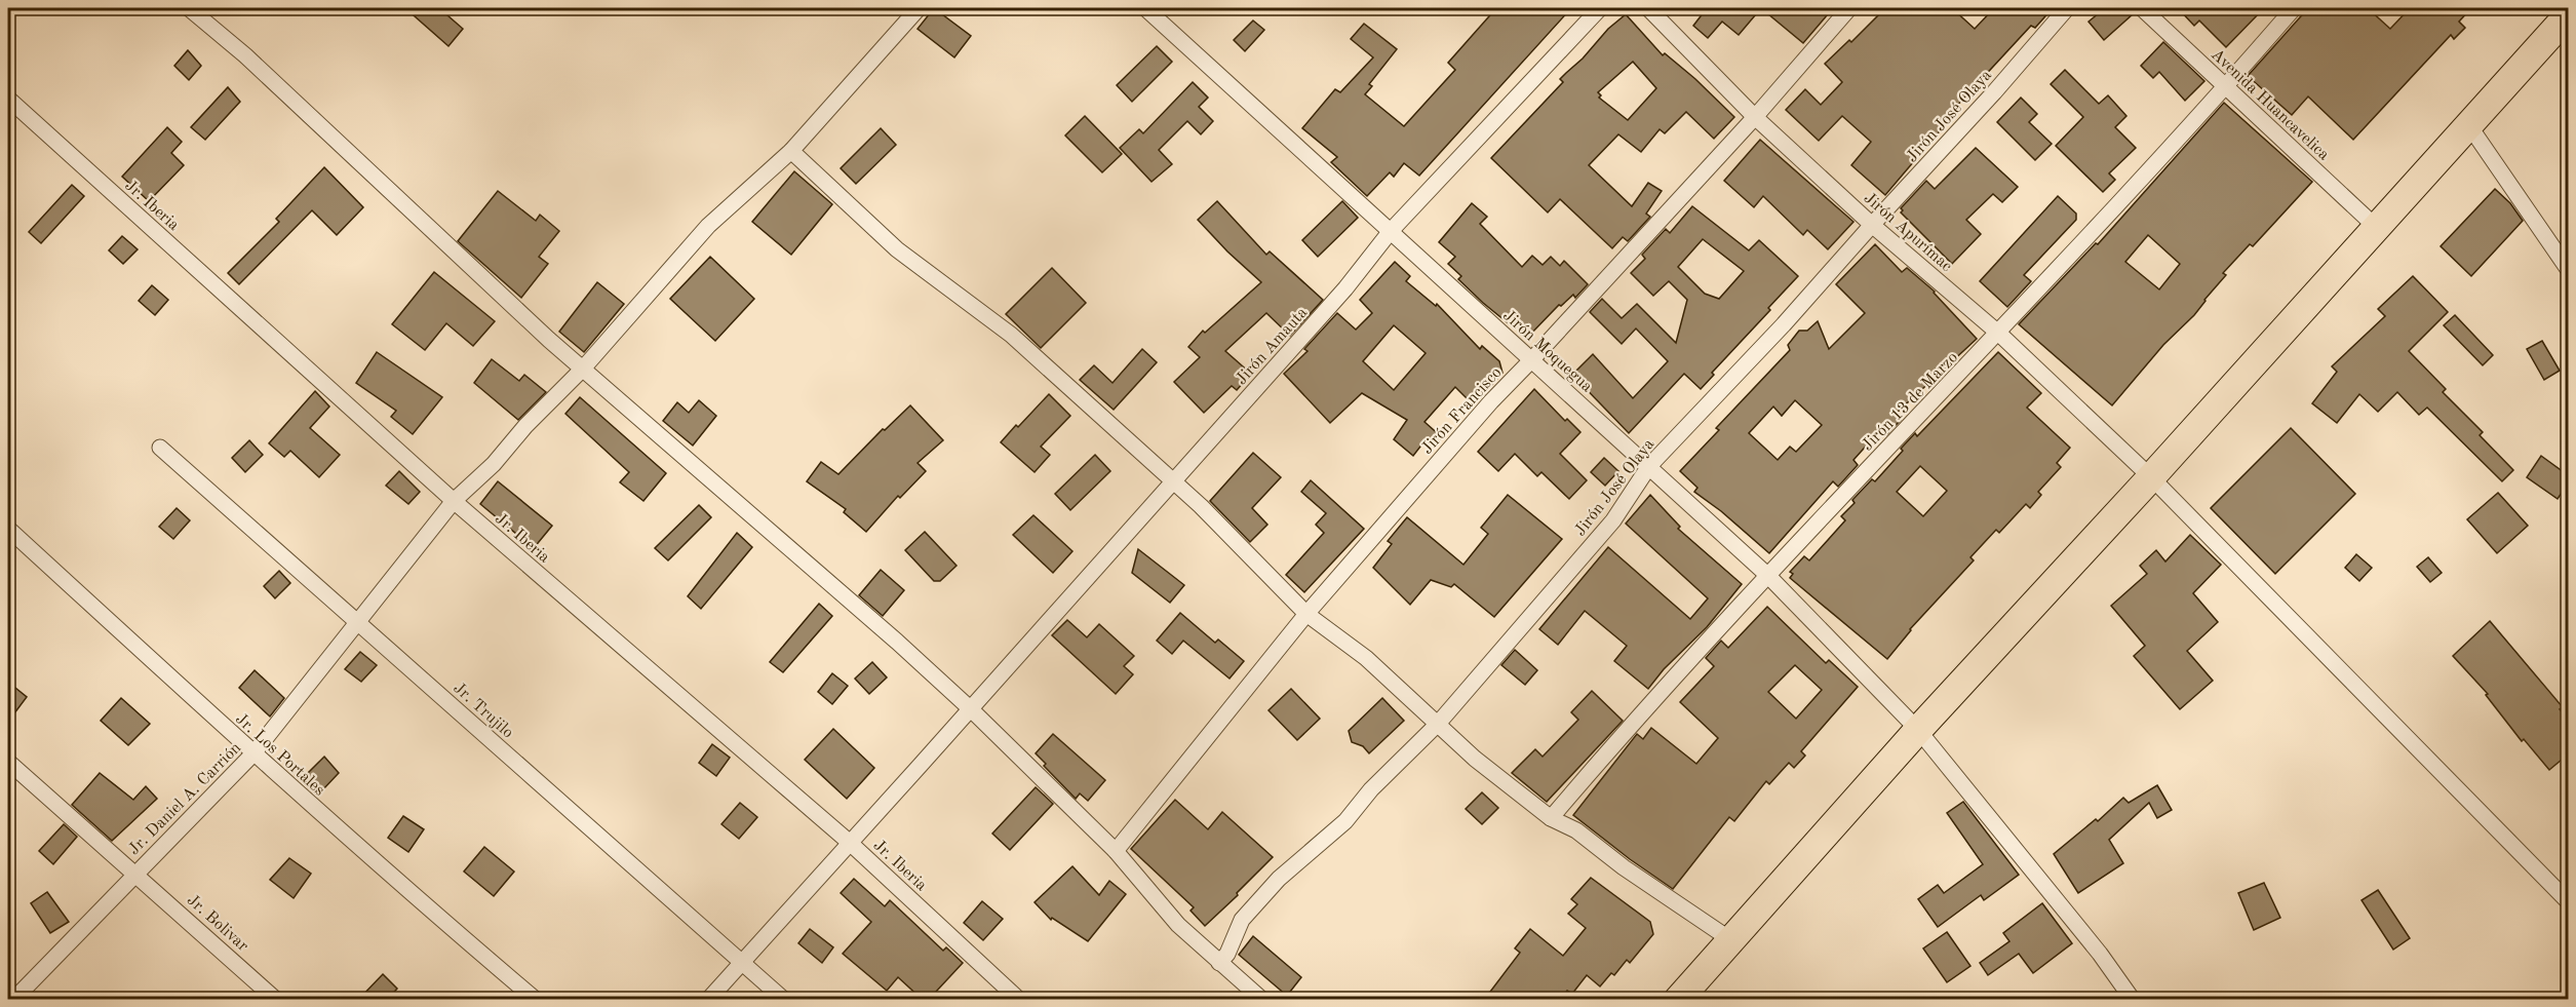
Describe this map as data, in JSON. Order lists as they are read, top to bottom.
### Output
{
  "streets": {
    "street": [
      "Avenida Huancavelica",
      "Jirón José Olaya",
      "Jr. Iberia",
      "Jirón Apurímac",
      "Jirón Amauta",
      "Jirón Moquegua",
      "Jirón 13 de Marzo",
      "Jirón Francisco",
      "Jr. Trujilo",
      "Jr. Los Portales",
      "Jr. Daniel A. Carrión",
      "Jr. Bolivar"
    ]
  },
  "crossings": [
    ["Avenida Huancavelica", "Jirón 13 de Marzo"],
    ["Jirón José Olaya", "Jirón Apurímac"],
    ["Jirón José Olaya", "Jirón Moquegua"],
    ["Jr. Iberia", "Jirón Amauta"],
    ["Jr. Iberia", "Jr. Daniel A. Carrión"],
    ["Jirón Apurímac", "Jirón 13 de Marzo"],
    ["Jirón Apurímac", "Jirón Francisco"],
    ["Jirón Amauta", "Jirón Moquegua"],
    ["Jirón Amauta", "Jr. Trujilo"],
    ["Jirón Moquegua", "Jirón 13 de Marzo"],
    ["Jirón Moquegua", "Jirón Francisco"],
    ["Jr. Trujilo", "Jr. Daniel A. Carrión"],
    ["Jr. Los Portales", "Jr. Daniel A. Carrión"],
    ["Jr. Daniel A. Carrión", "Jr. Bolivar"]
  ]
}
